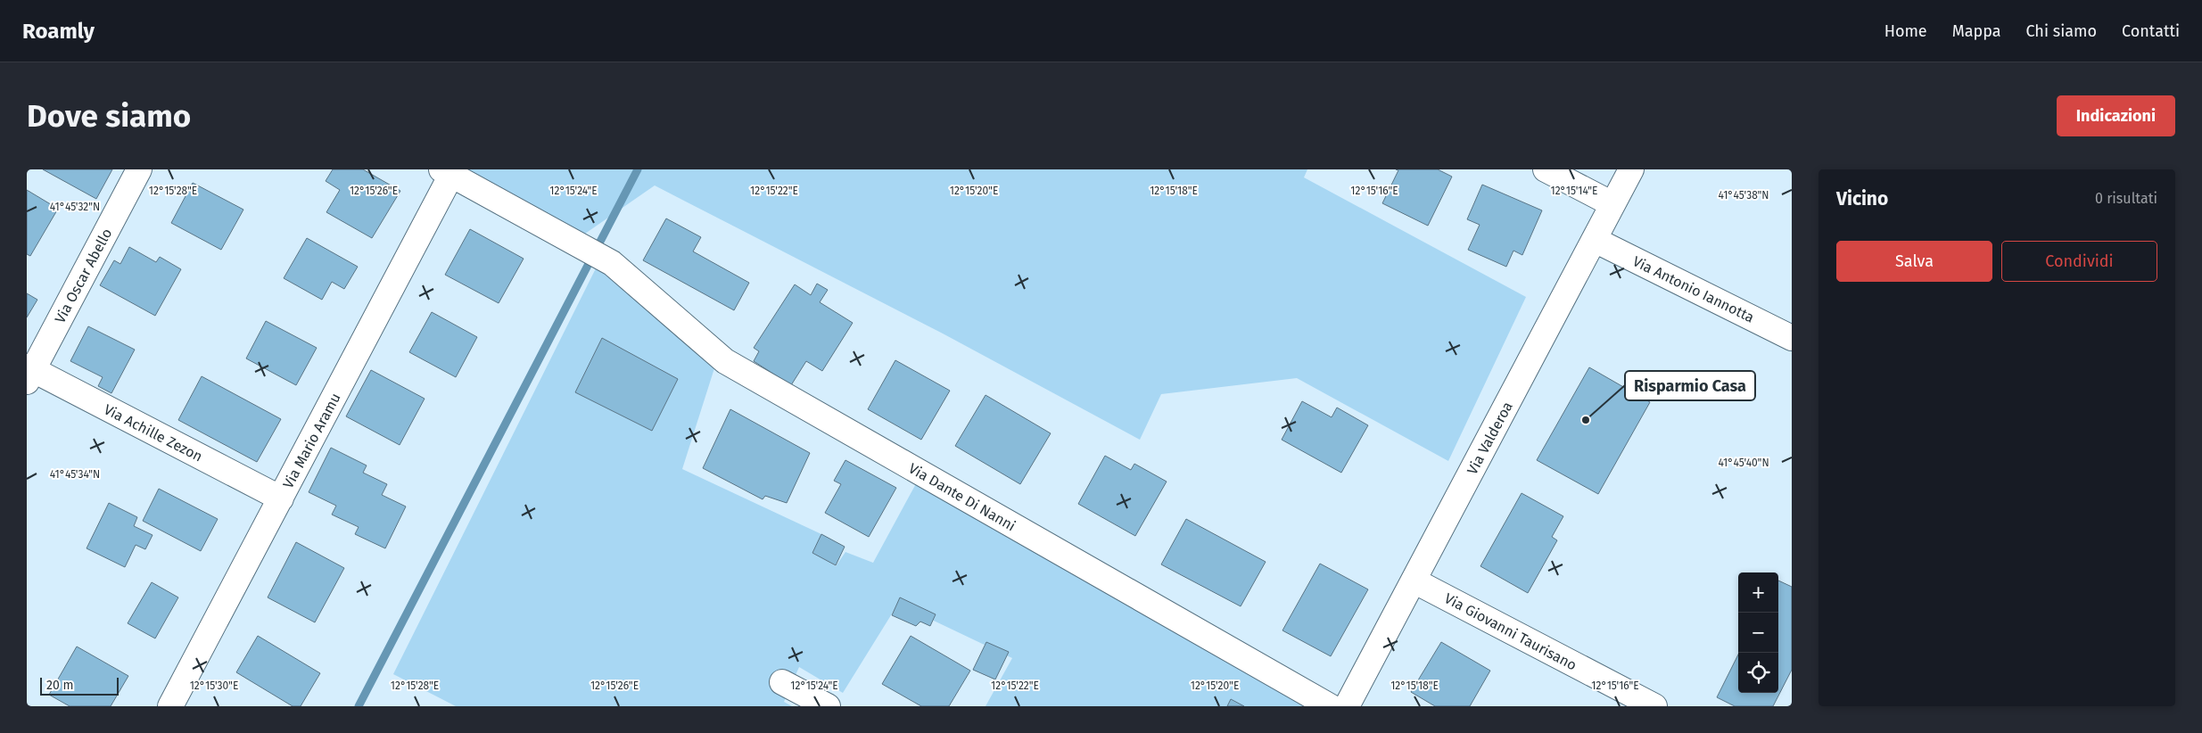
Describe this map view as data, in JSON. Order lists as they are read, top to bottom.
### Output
{
  "streets": {
    "street": [
      "Via Oscar Abello",
      "Via Antonio Iannotta",
      "Via Achille Zezon",
      "Via Valderoa",
      "Via Mario Aramu",
      "Via Dante Di Nanni",
      "Via Giovanni Taurisano"
    ]
  },
  "crossings": [
    ["Via Oscar Abello", "Via Achille Zezon"],
    ["Via Antonio Iannotta", "Via Valderoa"],
    ["Via Achille Zezon", "Via Mario Aramu"],
    ["Via Valderoa", "Via Giovanni Taurisano"],
    ["Via Mario Aramu", "Via Dante Di Nanni"]
  ],
  "places": ["Risparmio Casa"],
  "scale_bar": "20 m",
  "page": {
    "header": "Roamly",
    "nav": [
      "Home",
      "Mappa",
      "Chi siamo",
      "Contatti"
    ],
    "buttons": [
      "Indicazioni",
      ["Salva", "Condividi"]
    ],
    "title": "Dove siamo",
    "heading": ["Vicino", "0 risultati"],
    "map_buttons": ["+", "−"],
    "scale": "20 m"
  },
  "coordinates": [
    "12°15'28\"E",
    "12°15'26\"E",
    "12°15'24\"E",
    "12°15'22\"E",
    "12°15'20\"E",
    "12°15'18\"E",
    "12°15'16\"E",
    "12°15'14\"E",
    "41°45'38\"N",
    "41°45'32\"N",
    "41°45'40\"N",
    "41°45'34\"N",
    "12°15'30\"E"
  ]
}
